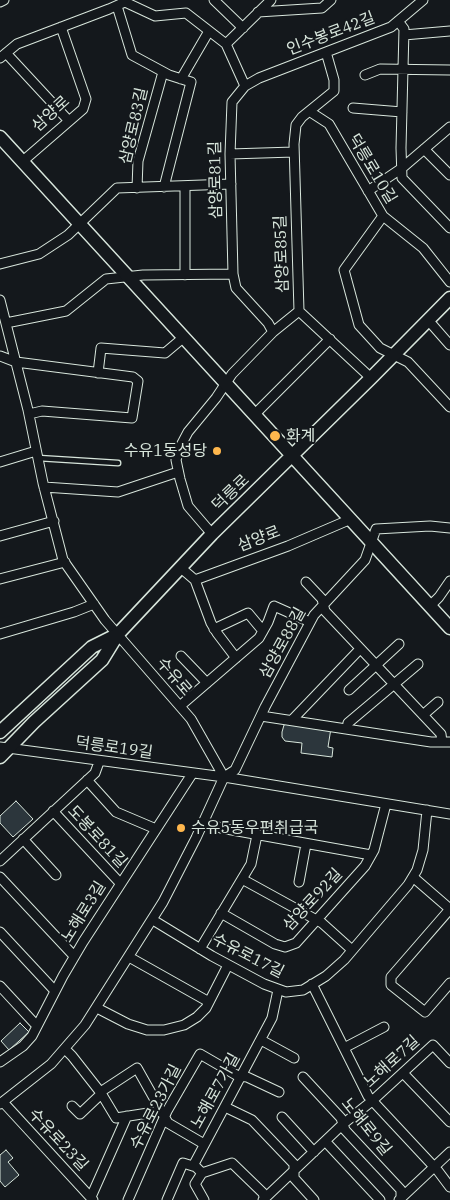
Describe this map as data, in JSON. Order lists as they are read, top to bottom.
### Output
{
  "streets": {
    "main road": ["덕릉로"],
    "street": [
      "인수봉로42길",
      "삼양로",
      "삼양로83길",
      "덕릉로10길",
      "삼양로81길",
      "삼양로85길",
      "삼양로88길",
      "수유로",
      "덕릉로19길",
      "도봉로81길",
      "삼양로92길",
      "노해로3길",
      "수유로17길",
      "노해로7길",
      "노해로7가길",
      "수유로23가길",
      "노해로9길",
      "수유로23길"
    ]
  },
  "crossings": [
    ["인수봉로42길", "삼양로81길"],
    ["인수봉로42길", "삼양로85길"],
    ["삼양로", "삼양로85길"],
    ["삼양로", "덕릉로"],
    ["삼양로83길", "삼양로81길"],
    ["삼양로81길", "삼양로85길"],
    ["덕릉로", "수유로"],
    ["덕릉로", "덕릉로19길"],
    ["삼양로88길", "수유로"],
    ["삼양로88길", "덕릉로19길"],
    ["수유로", "덕릉로19길"],
    ["덕릉로19길", "도봉로81길"],
    ["덕릉로19길", "노해로3길"],
    ["도봉로81길", "노해로3길"],
    ["수유로17길", "노해로7가길"],
    ["노해로7길", "노해로9길"],
    ["노해로7가길", "수유로23가길"]
  ],
  "places": ["화계", "수유1동성당", "수유5동우편취급국"]
}
